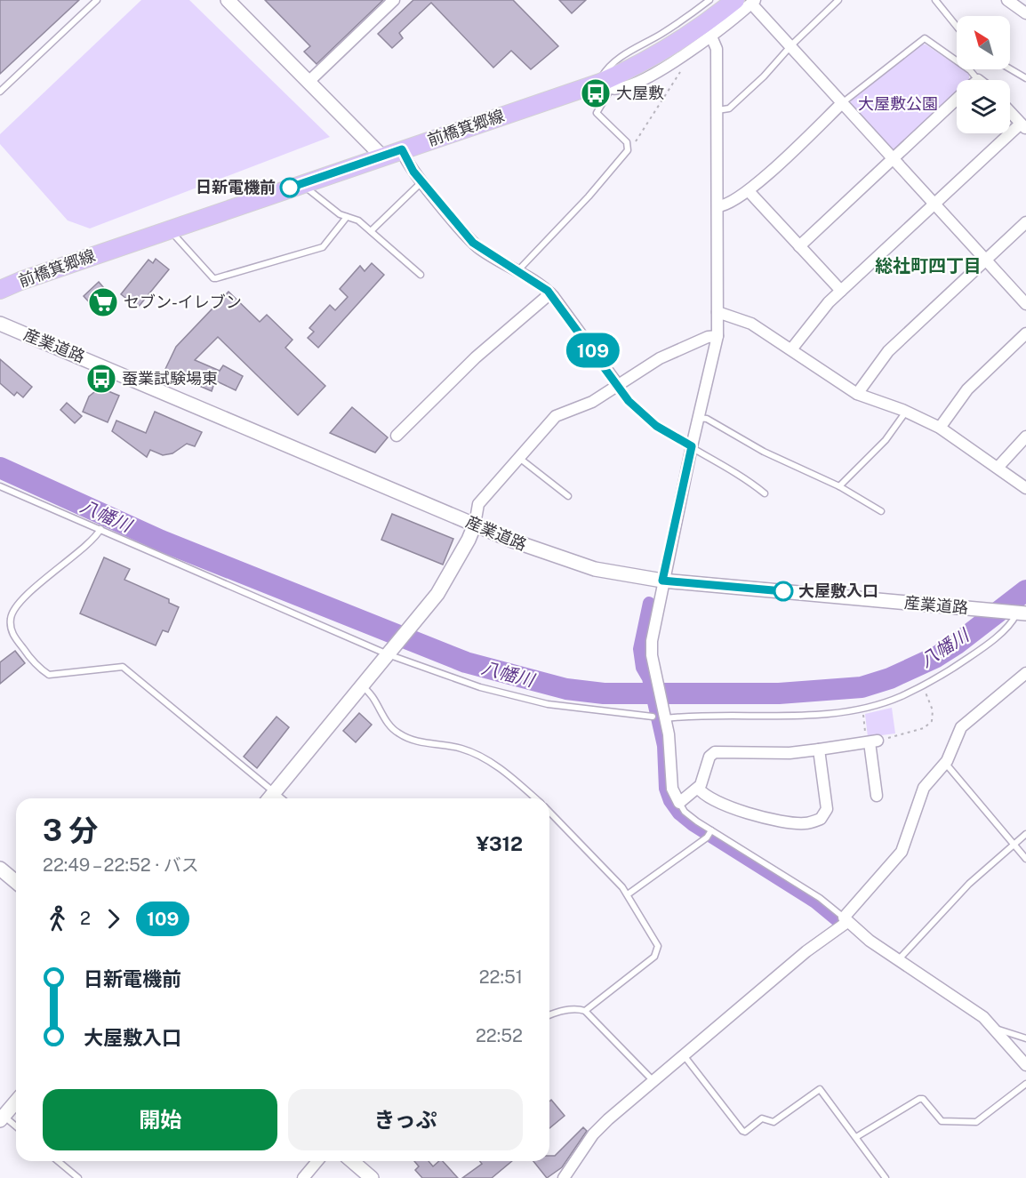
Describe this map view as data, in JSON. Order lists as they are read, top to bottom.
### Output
{
  "streets": {
    "main road": ["前橋箕郷線"],
    "street": ["産業道路"]
  },
  "districts": ["総社町四丁目"],
  "water": ["八幡川"],
  "parks": ["大屋敷公園"],
  "places": {
    "bus stop": ["大屋敷", "蚕業試験場東"],
    "other": ["日新電機前", "大屋敷入口"],
    "supermarket": ["セブン-イレブン"]
  },
  "lines": ["bus line 109"],
  "north": "top left",
  "page": {
    "on_map": "109",
    "heading": ["3 分", "22:49 – 22:52 · バス", "¥312"],
    "legs": ["2", "109"],
    "list": [
      {
        "name": "日新電機前",
        "value": "22:51"
      },
      {
        "name": "大屋敷入口",
        "value": "22:52"
      }
    ],
    "buttons": ["開始", "きっぷ"]
  }
}
